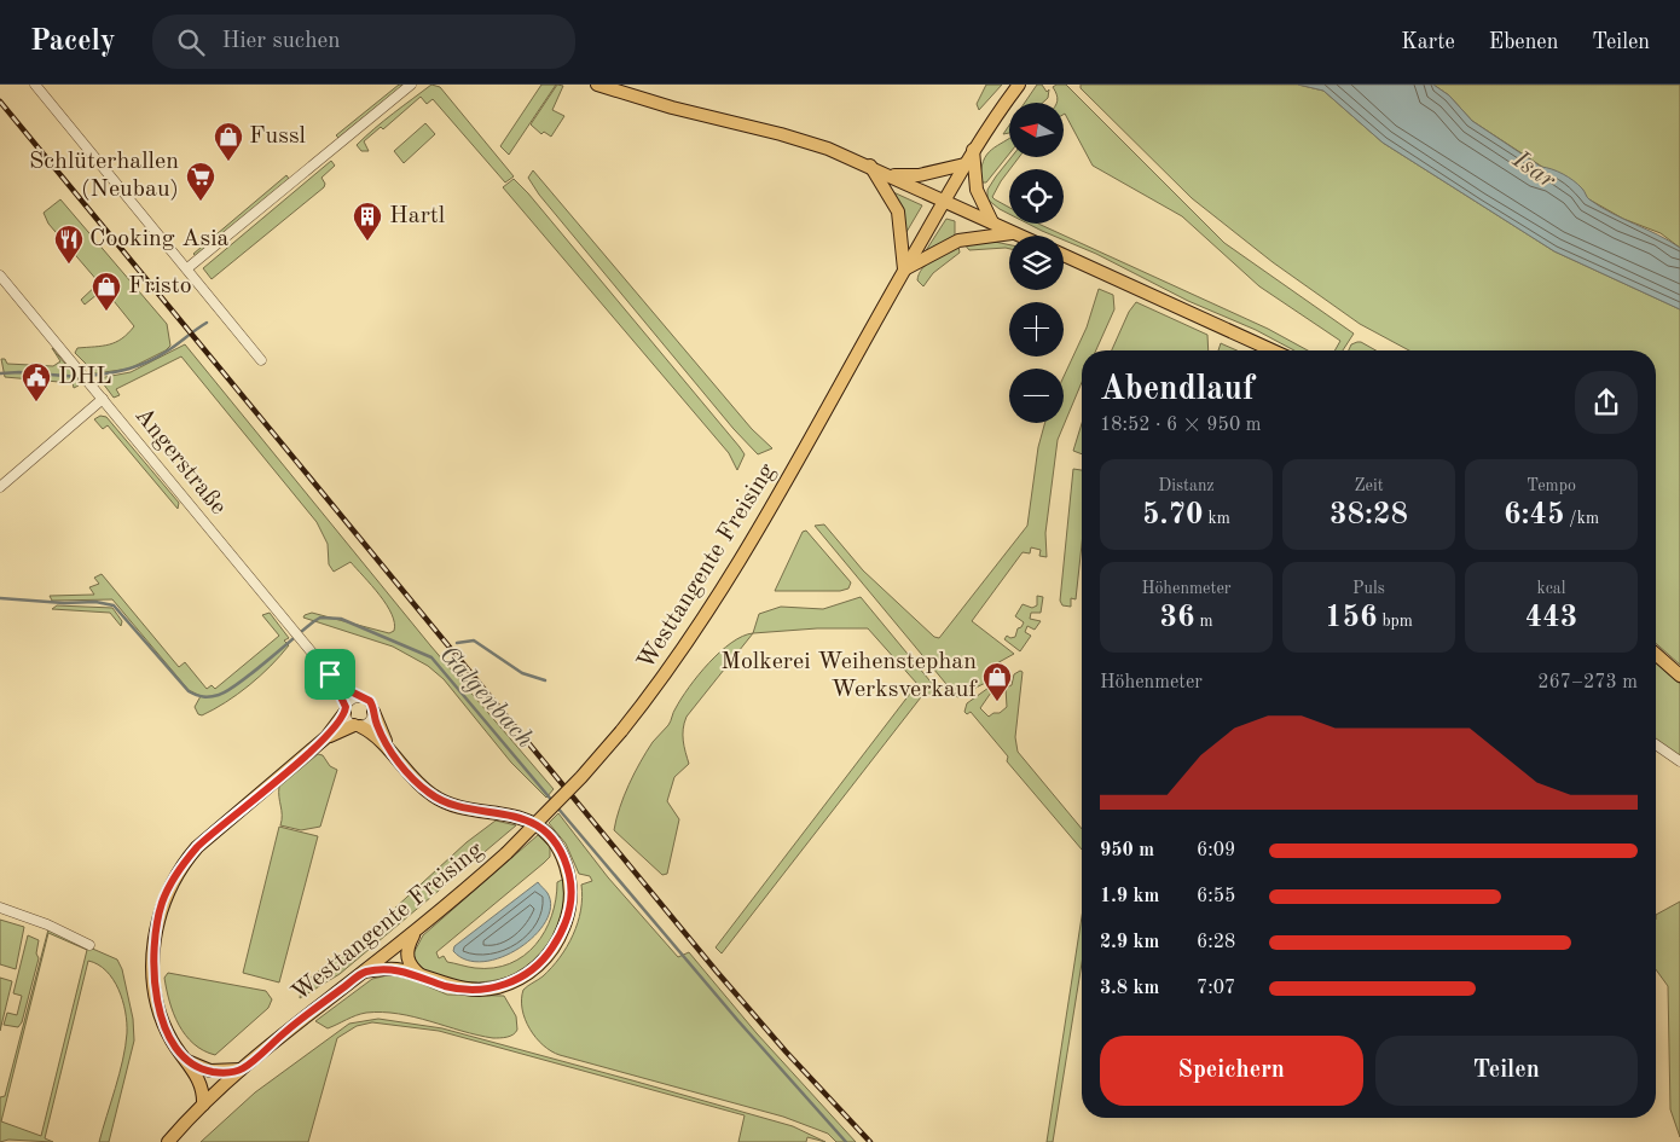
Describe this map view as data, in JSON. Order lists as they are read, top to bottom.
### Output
{
  "streets": {
    "main road": ["Westtangente Freising"],
    "street": ["Angerstraße"]
  },
  "water": ["Isar", "Galgenbach"],
  "places": {
    "shop": ["Fussl", "Fristo", "Molkerei Weihenstephan Werksverkauf"],
    "supermarket": ["Schlüterhallen (Neubau)"],
    "building": ["Hartl"],
    "restaurant": ["Cooking Asia"],
    "public building": ["DHL"]
  },
  "north": "left",
  "page": {
    "header": "Pacely",
    "search": "Hier suchen",
    "nav": ["Karte", "Ebenen", "Teilen"],
    "map_buttons": ["+", "−"],
    "heading": ["Abendlauf", "18:52 · 6 × 950 m"],
    "stats": [
      ["Distanz", "5.70 km"],
      ["Zeit", "38:28"],
      ["Tempo", "6:45 /km"],
      ["Höhenmeter", "36 m"],
      ["Puls", "156 bpm"],
      ["kcal", "443"]
    ],
    "chart": ["Höhenmeter", "267–273 m"],
    "list": [
      {
        "name": "950 m",
        "note": "6:09"
      },
      {
        "name": "1.9 km",
        "note": "6:55"
      },
      {
        "name": "2.9 km",
        "note": "6:28"
      },
      {
        "name": "3.8 km",
        "note": "7:07"
      }
    ],
    "buttons": ["Speichern", "Teilen"]
  }
}
